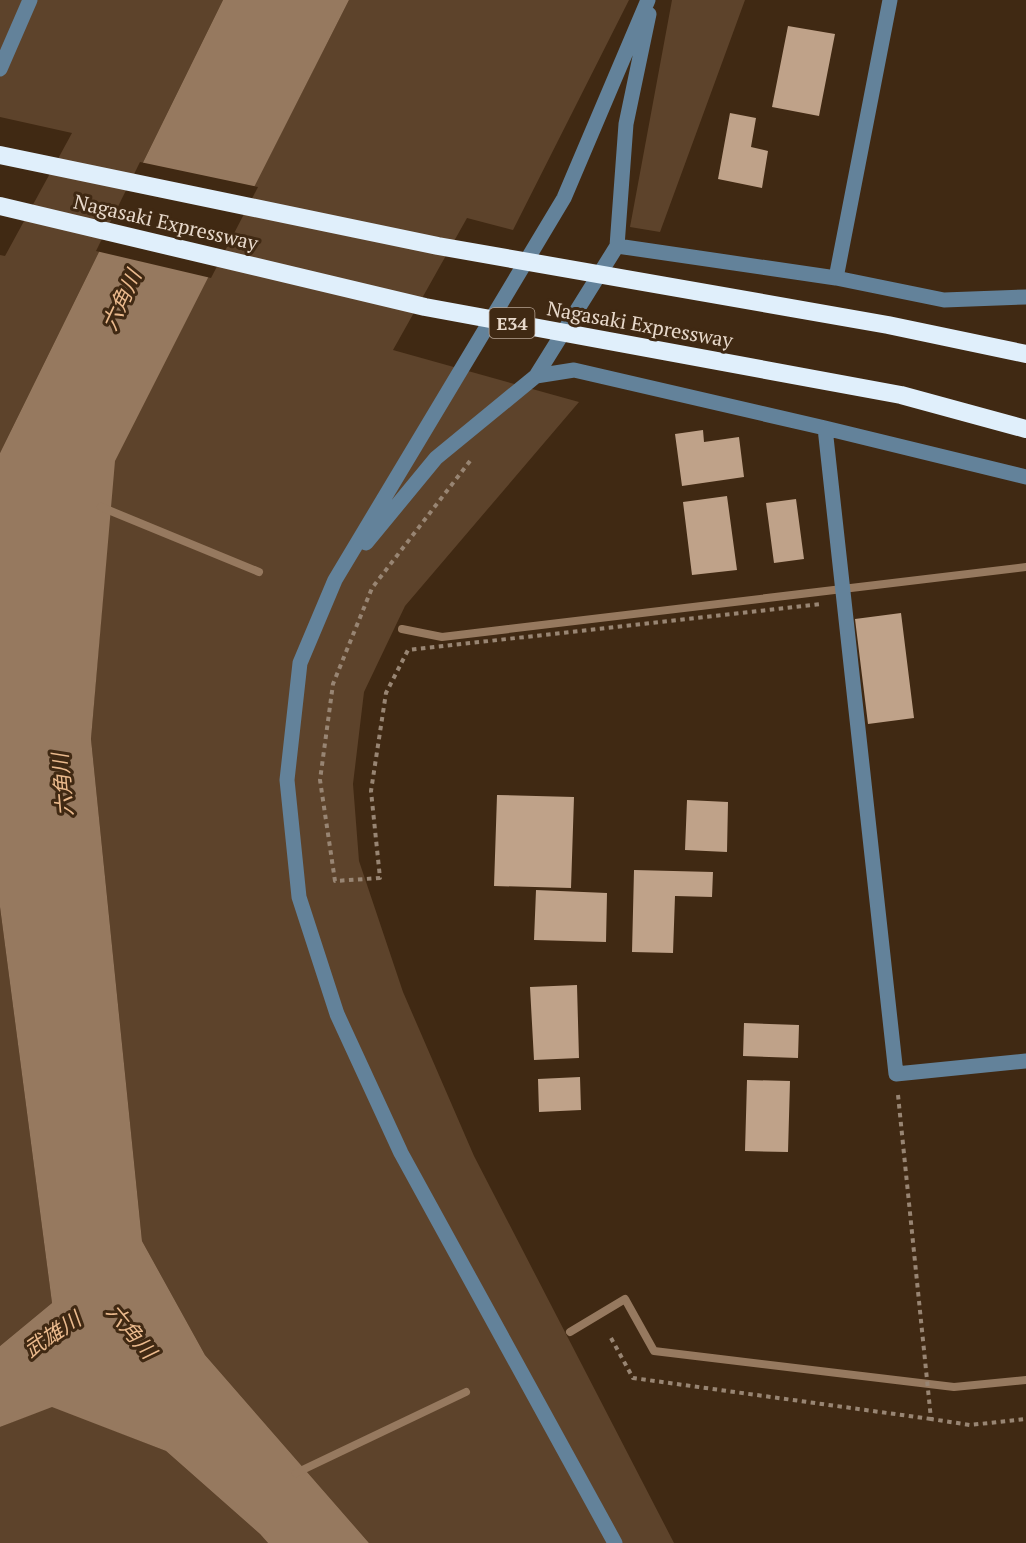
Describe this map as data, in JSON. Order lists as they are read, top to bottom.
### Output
{
  "streets": {
    "highway": ["Nagasaki Expressway", "E34"]
  },
  "water": ["六角川", "武雄川"]
}
